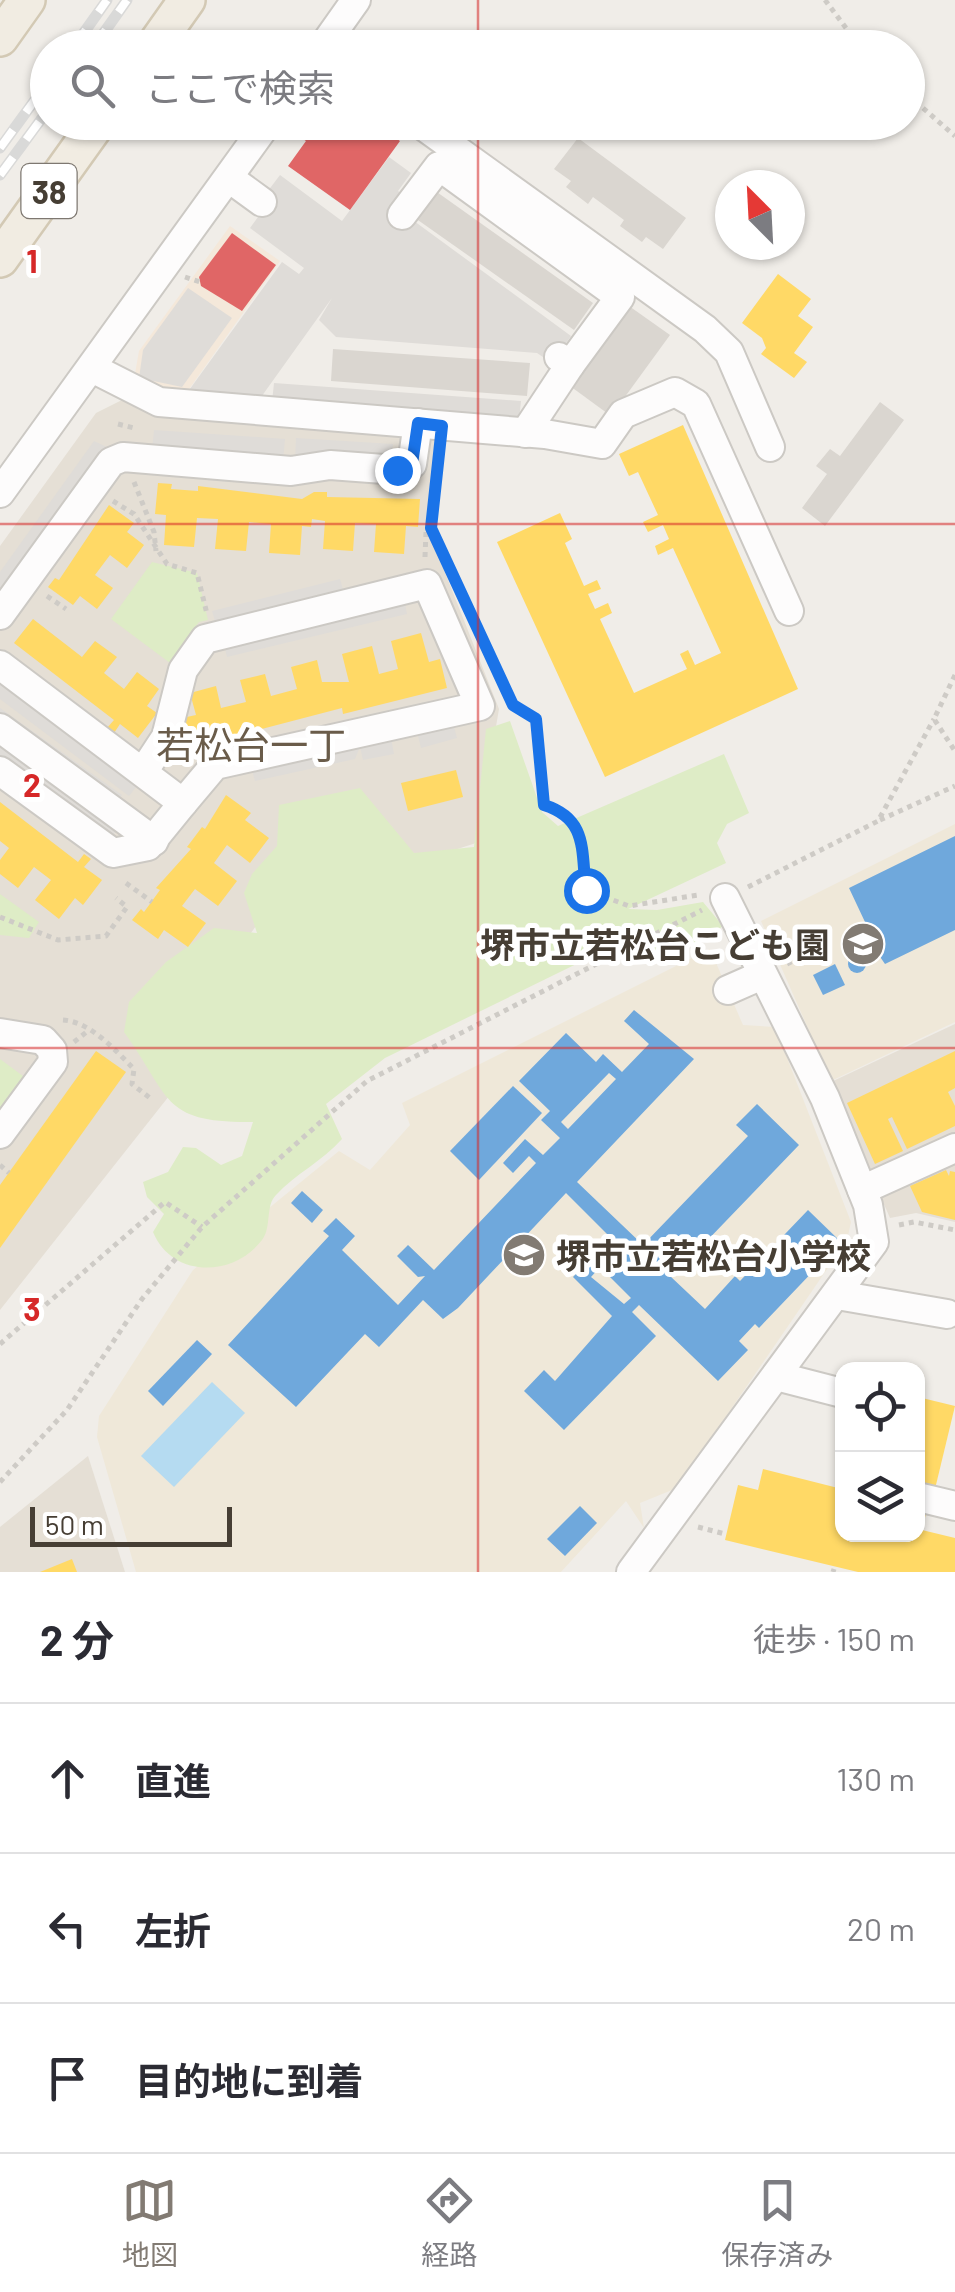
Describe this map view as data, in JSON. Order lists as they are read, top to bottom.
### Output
{
  "streets": {
    "main road": ["38"]
  },
  "districts": ["若松台一丁"],
  "places": {
    "school or university": ["堺市立若松台こども園", "堺市立若松台小学校"]
  },
  "scale_bar": "50 m",
  "north": "top left",
  "page": {
    "search": "ここで検索",
    "scale": "50 m",
    "heading": ["2 分", "徒歩 · 150 m"],
    "list": [
      ["直進", "130 m"],
      ["左折", "20 m"],
      "目的地に到着"
    ],
    "nav": ["地図", "経路", "保存済み"]
  },
  "grid": {
    "rows": ["1", "2", "3"]
  }
}
